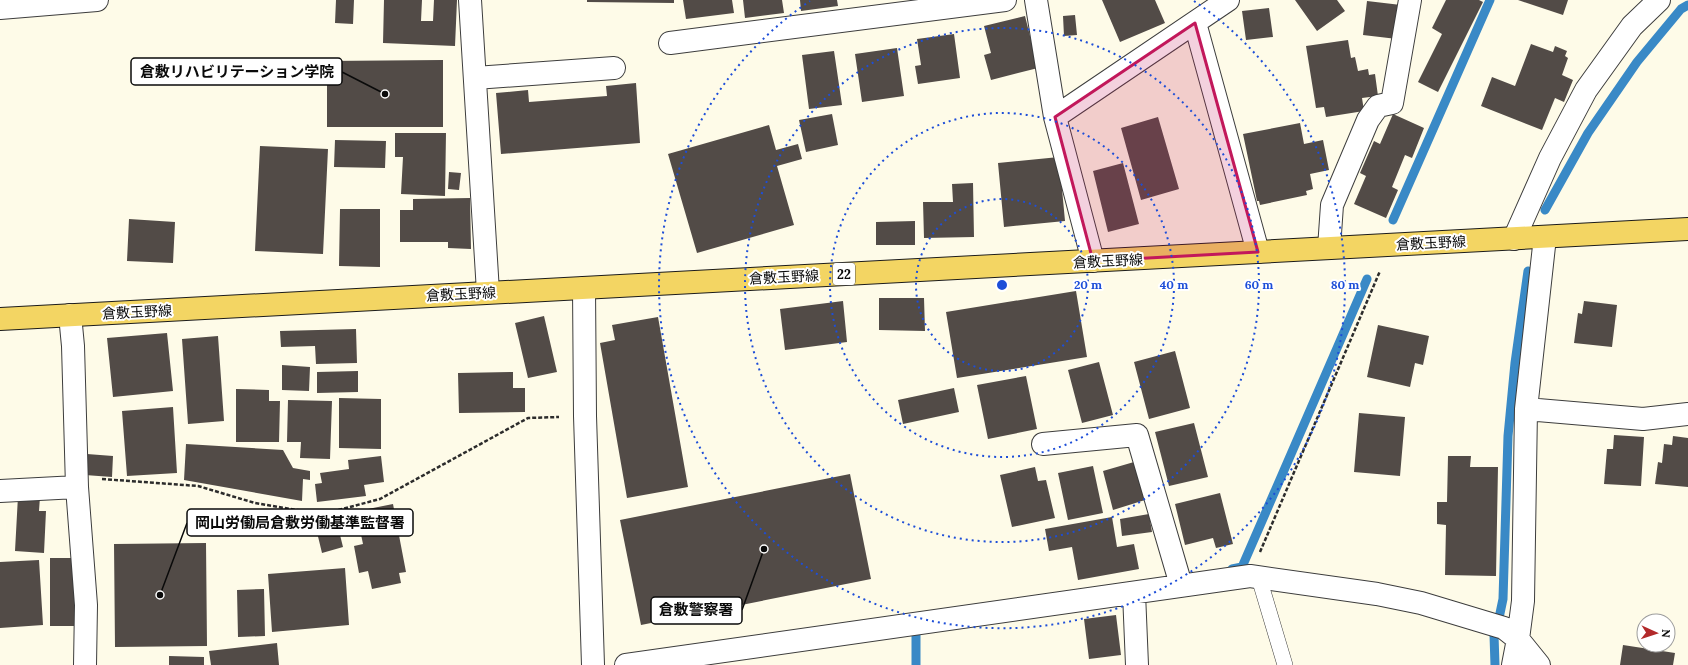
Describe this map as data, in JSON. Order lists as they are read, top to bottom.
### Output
{
  "streets": {
    "main road": ["倉敷玉野線", "22"]
  },
  "places": ["倉敷リハビリテーション学院", "倉敷警察署", "岡山労働局倉敷労働基準監督署"],
  "north": "right",
  "rings": [
    "20 m",
    "40 m",
    "60 m",
    "80 m"
  ]
}
